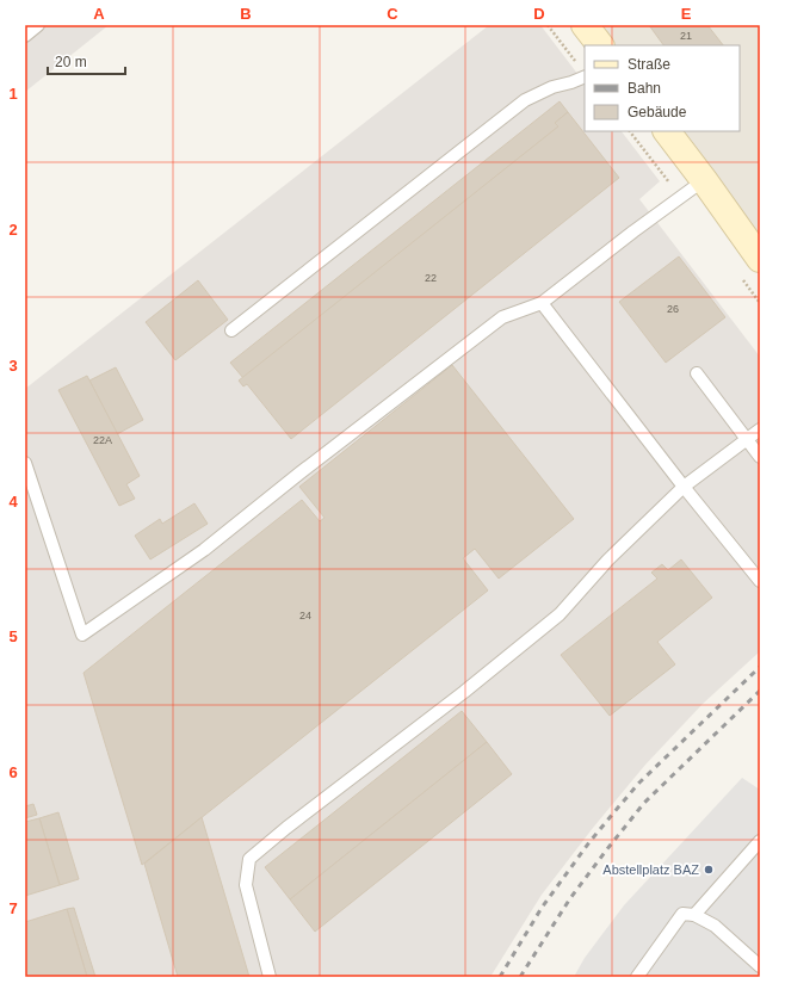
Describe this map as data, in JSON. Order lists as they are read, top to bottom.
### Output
{
  "places": ["Abstellplatz BAZ"],
  "house_numbers": [
    "21",
    "22",
    "26",
    "22A",
    "24"
  ],
  "legend": ["Straße", "Bahn", "Gebäude"],
  "scale_bar": "20 m",
  "grid": {
    "columns": [
      "A",
      "B",
      "C",
      "D",
      "E"
    ],
    "rows": [
      "1",
      "2",
      "3",
      "4",
      "5",
      "6",
      "7"
    ]
  }
}
